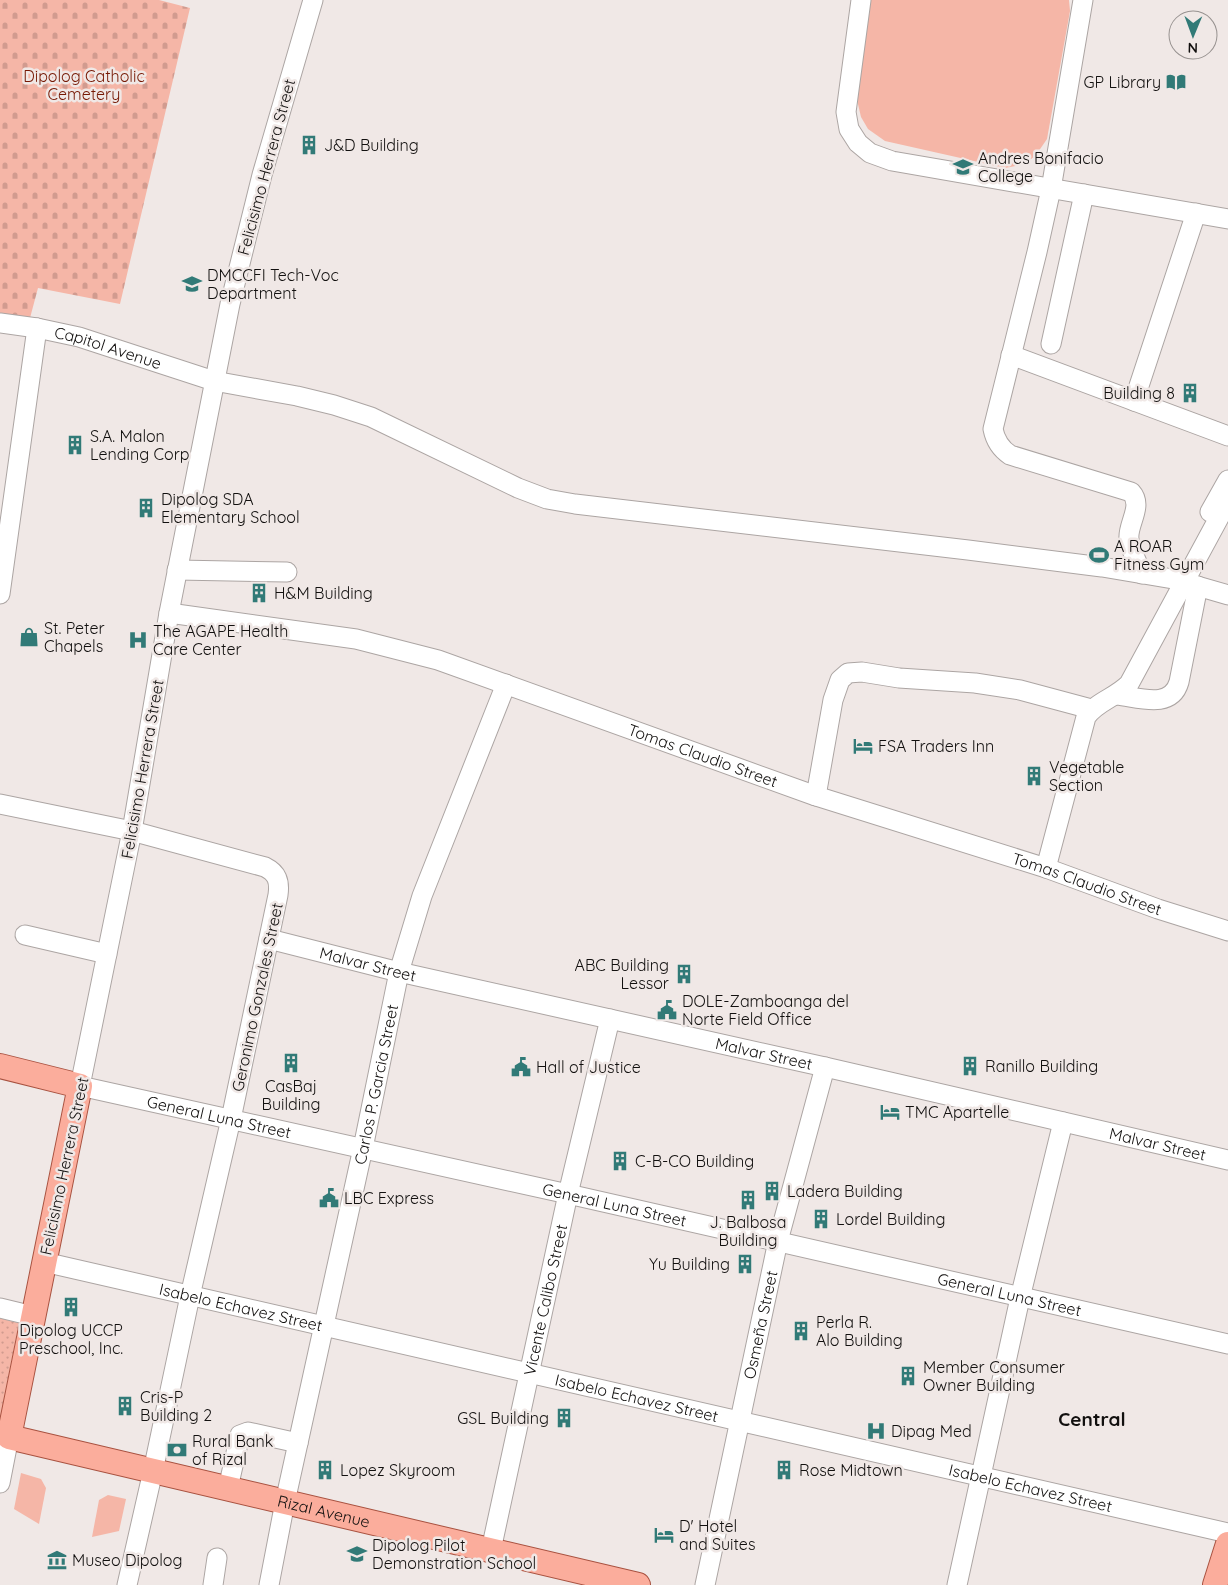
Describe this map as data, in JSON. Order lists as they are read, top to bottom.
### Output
{
  "streets": {
    "main road": ["Felicisimo Herrera Street", "General Luna Street", "Rizal Avenue"],
    "street": [
      "Capitol Avenue",
      "Tomas Claudio Street",
      "Malvar Street",
      "Geronimo Gonzales Street",
      "Carlos P. Garcia Street",
      "Vicente Calibo Street",
      "Isabelo Echavez Street",
      "Osmeña Street"
    ]
  },
  "crossings": [
    ["Felicisimo Herrera Street", "Capitol Avenue"],
    ["Felicisimo Herrera Street", "Tomas Claudio Street"],
    ["Felicisimo Herrera Street", "Geronimo Gonzales Street"],
    ["Felicisimo Herrera Street", "General Luna Street"],
    ["Felicisimo Herrera Street", "Isabelo Echavez Street"],
    ["Felicisimo Herrera Street", "Rizal Avenue"],
    ["Tomas Claudio Street", "Carlos P. Garcia Street"],
    ["Malvar Street", "Geronimo Gonzales Street"],
    ["Malvar Street", "Carlos P. Garcia Street"],
    ["Malvar Street", "Vicente Calibo Street"],
    ["Malvar Street", "Osmeña Street"],
    ["Geronimo Gonzales Street", "General Luna Street"],
    ["Geronimo Gonzales Street", "Isabelo Echavez Street"],
    ["Geronimo Gonzales Street", "Rizal Avenue"],
    ["Carlos P. Garcia Street", "General Luna Street"],
    ["Carlos P. Garcia Street", "Isabelo Echavez Street"],
    ["Carlos P. Garcia Street", "Rizal Avenue"],
    ["General Luna Street", "Vicente Calibo Street"],
    ["General Luna Street", "Osmeña Street"],
    ["Vicente Calibo Street", "Isabelo Echavez Street"],
    ["Vicente Calibo Street", "Rizal Avenue"],
    ["Isabelo Echavez Street", "Osmeña Street"]
  ],
  "districts": ["Central"],
  "parks": ["Dipolog Catholic Cemetery"],
  "places": {
    "library": ["GP Library"],
    "building": [
      "J&D Building",
      "Building 8",
      "S.A. Malon Lending Corp",
      "Dipolog SDA Elementary School",
      "H&M Building",
      "Vegetable Section",
      "ABC Building Lessor",
      "CasBaj Building",
      "Ranillo Building",
      "C-B-CO Building",
      "Ladera Building",
      "J. Balbosa Building",
      "Lordel Building",
      "Yu Building",
      "Dipolog UCCP Preschool, Inc.",
      "Perla R. Alo Building",
      "Member Consumer Owner Building",
      "Cris-P Building 2",
      "GSL Building",
      "Lopez Skyroom",
      "Rose Midtown"
    ],
    "school or university": ["Andres Bonifacio College", "DMCCFI Tech-Voc Department", "Dipolog Pilot Demonstration School"],
    "sports": ["A ROAR Fitness Gym"],
    "shop": ["St. Peter Chapels"],
    "hospital": ["The AGAPE Health Care Center", "Dipag Med"],
    "hotel": ["FSA Traders Inn", "TMC Apartelle", "D' Hotel and Suites"],
    "public building": ["DOLE-Zamboanga del Norte Field Office", "Hall of Justice", "LBC Express"],
    "bank": ["Rural Bank of Rizal"],
    "museum": ["Museo Dipolog"]
  },
  "north": "bottom"
}
